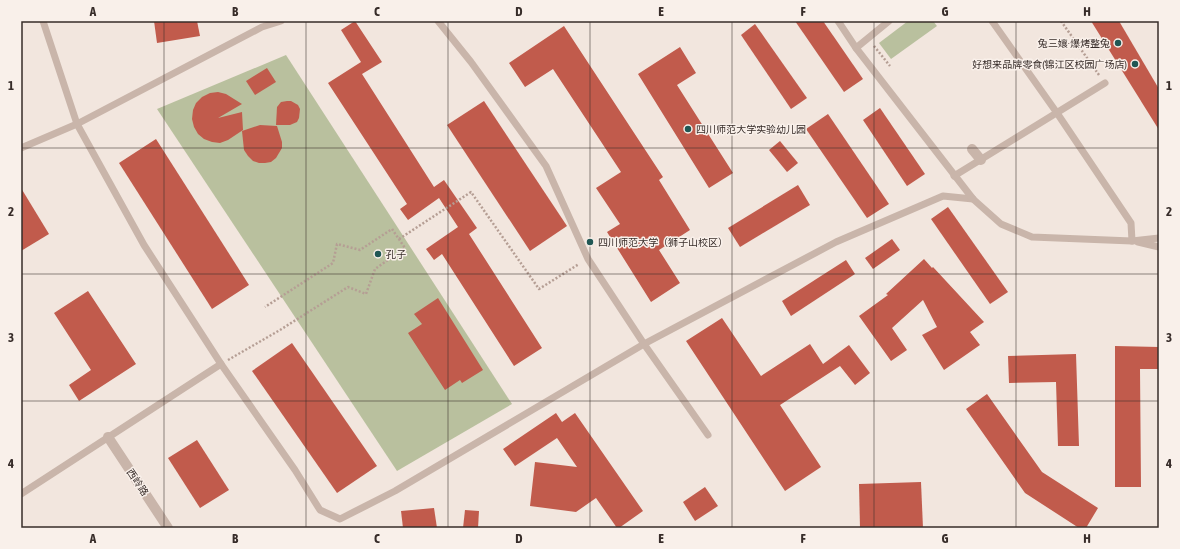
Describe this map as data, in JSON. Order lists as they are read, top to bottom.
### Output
{
  "streets": {
    "street": ["西岭路"]
  },
  "places": [
    "兔三孃·爆烤整兔",
    "好想来品牌零食(锦江区校园广场店)",
    "四川师范大学实验幼儿园",
    "四川师范大学（狮子山校区）",
    "孔子"
  ],
  "grid": {
    "columns": [
      "A",
      "B",
      "C",
      "D",
      "E",
      "F",
      "G",
      "H"
    ],
    "rows": [
      "1",
      "2",
      "3",
      "4"
    ]
  }
}
